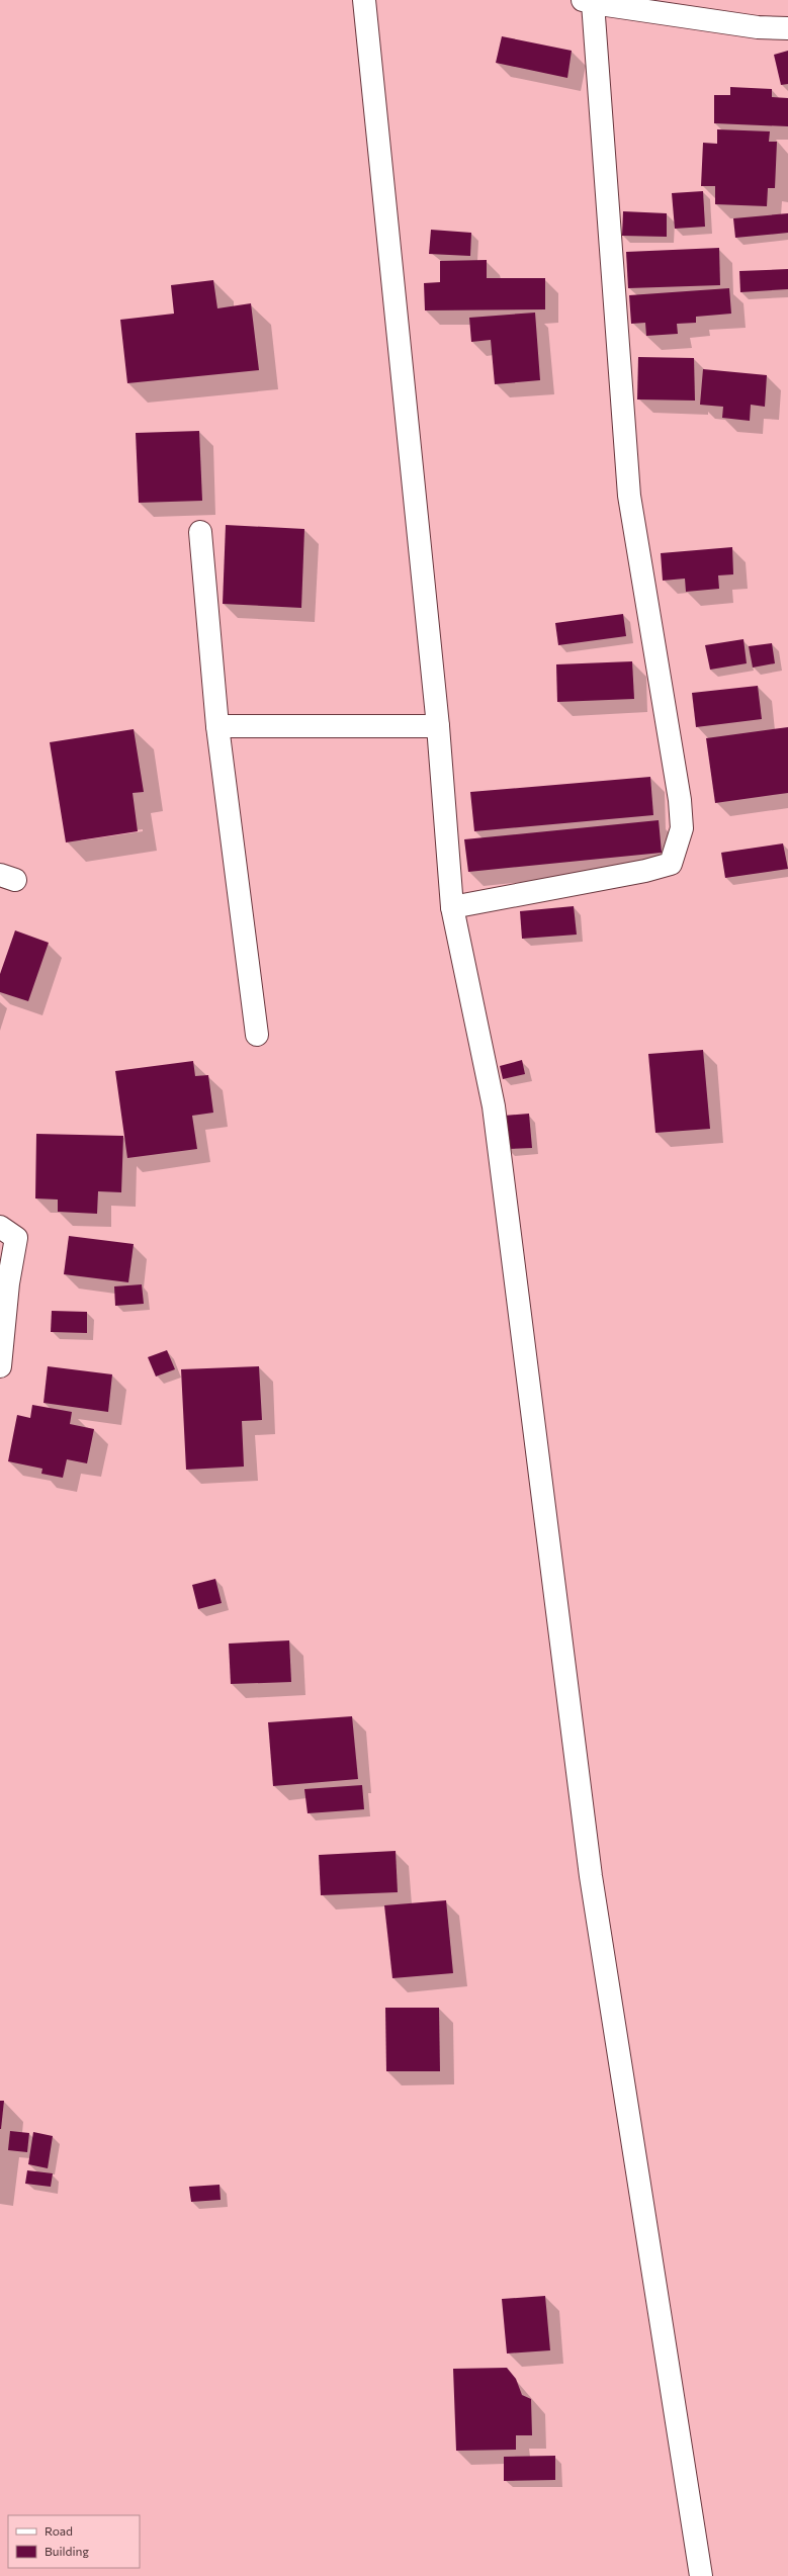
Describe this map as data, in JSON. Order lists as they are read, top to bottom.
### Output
{
  "legend": ["Road", "Building"]
}
